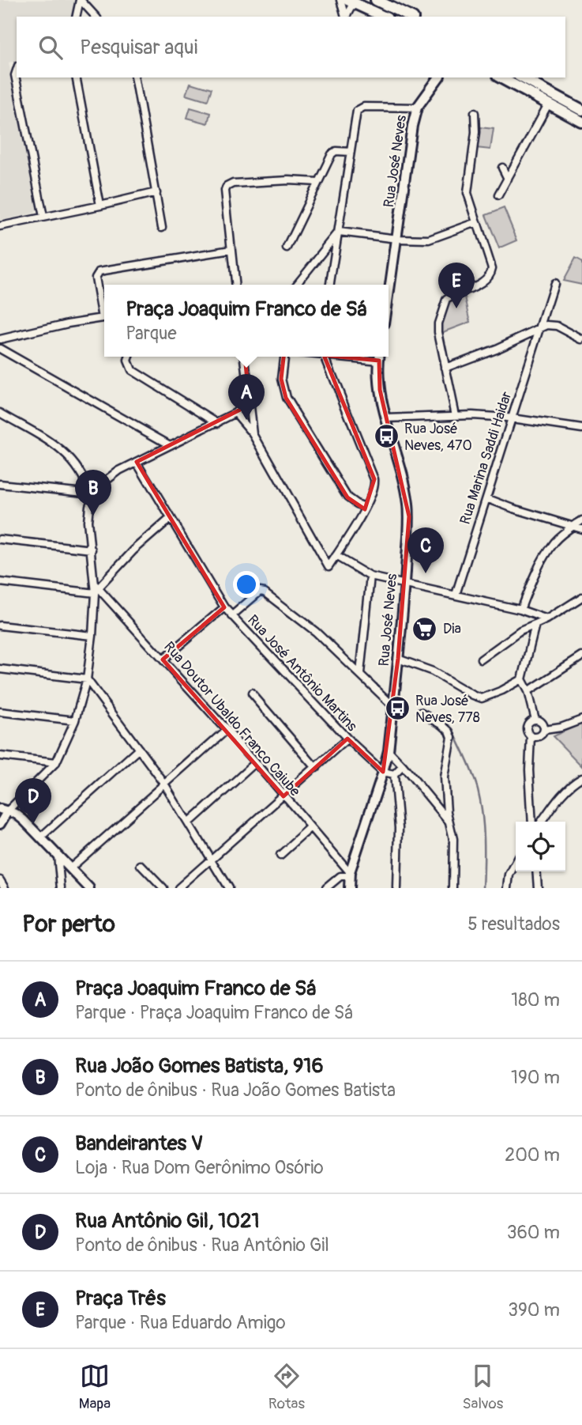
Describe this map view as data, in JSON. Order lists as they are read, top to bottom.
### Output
{
  "streets": {
    "street": [
      "Rua José Neves",
      "Rua Marina Saddi Haidar",
      "Rua José Antônio Martins",
      "Rua Doutor Ubaldo Franco Caiube"
    ]
  },
  "crossings": [
    ["Rua José Neves", "Rua José Antônio Martins"],
    ["Rua José Neves", "Rua Doutor Ubaldo Franco Caiube"]
  ],
  "places": {
    "bus stop": ["Rua José Neves, 470", "Rua José Neves, 778"],
    "supermarket": ["Dia"]
  },
  "page": {
    "search": "Pesquisar aqui",
    "pins": [
      "E",
      "A",
      "B",
      "C",
      "D"
    ],
    "popup": ["Praça Joaquim Franco de Sá", "Parque"],
    "heading": ["Por perto", "5 resultados"],
    "list": [
      {
        "mark": "A",
        "name": "Praça Joaquim Franco de Sá",
        "note": "Parque · Praça Joaquim Franco de Sá",
        "value": "180 m"
      },
      {
        "mark": "B",
        "name": "Rua João Gomes Batista, 916",
        "note": "Ponto de ônibus · Rua João Gomes Batista",
        "value": "190 m"
      },
      {
        "mark": "C",
        "name": "Bandeirantes V",
        "note": "Loja · Rua Dom Gerônimo Osório",
        "value": "200 m"
      },
      {
        "mark": "D",
        "name": "Rua Antônio Gil, 1021",
        "note": "Ponto de ônibus · Rua Antônio Gil",
        "value": "360 m"
      },
      {
        "mark": "E",
        "name": "Praça Três",
        "note": "Parque · Rua Eduardo Amigo",
        "value": "390 m"
      }
    ],
    "nav": ["Mapa", "Rotas", "Salvos"]
  }
}
